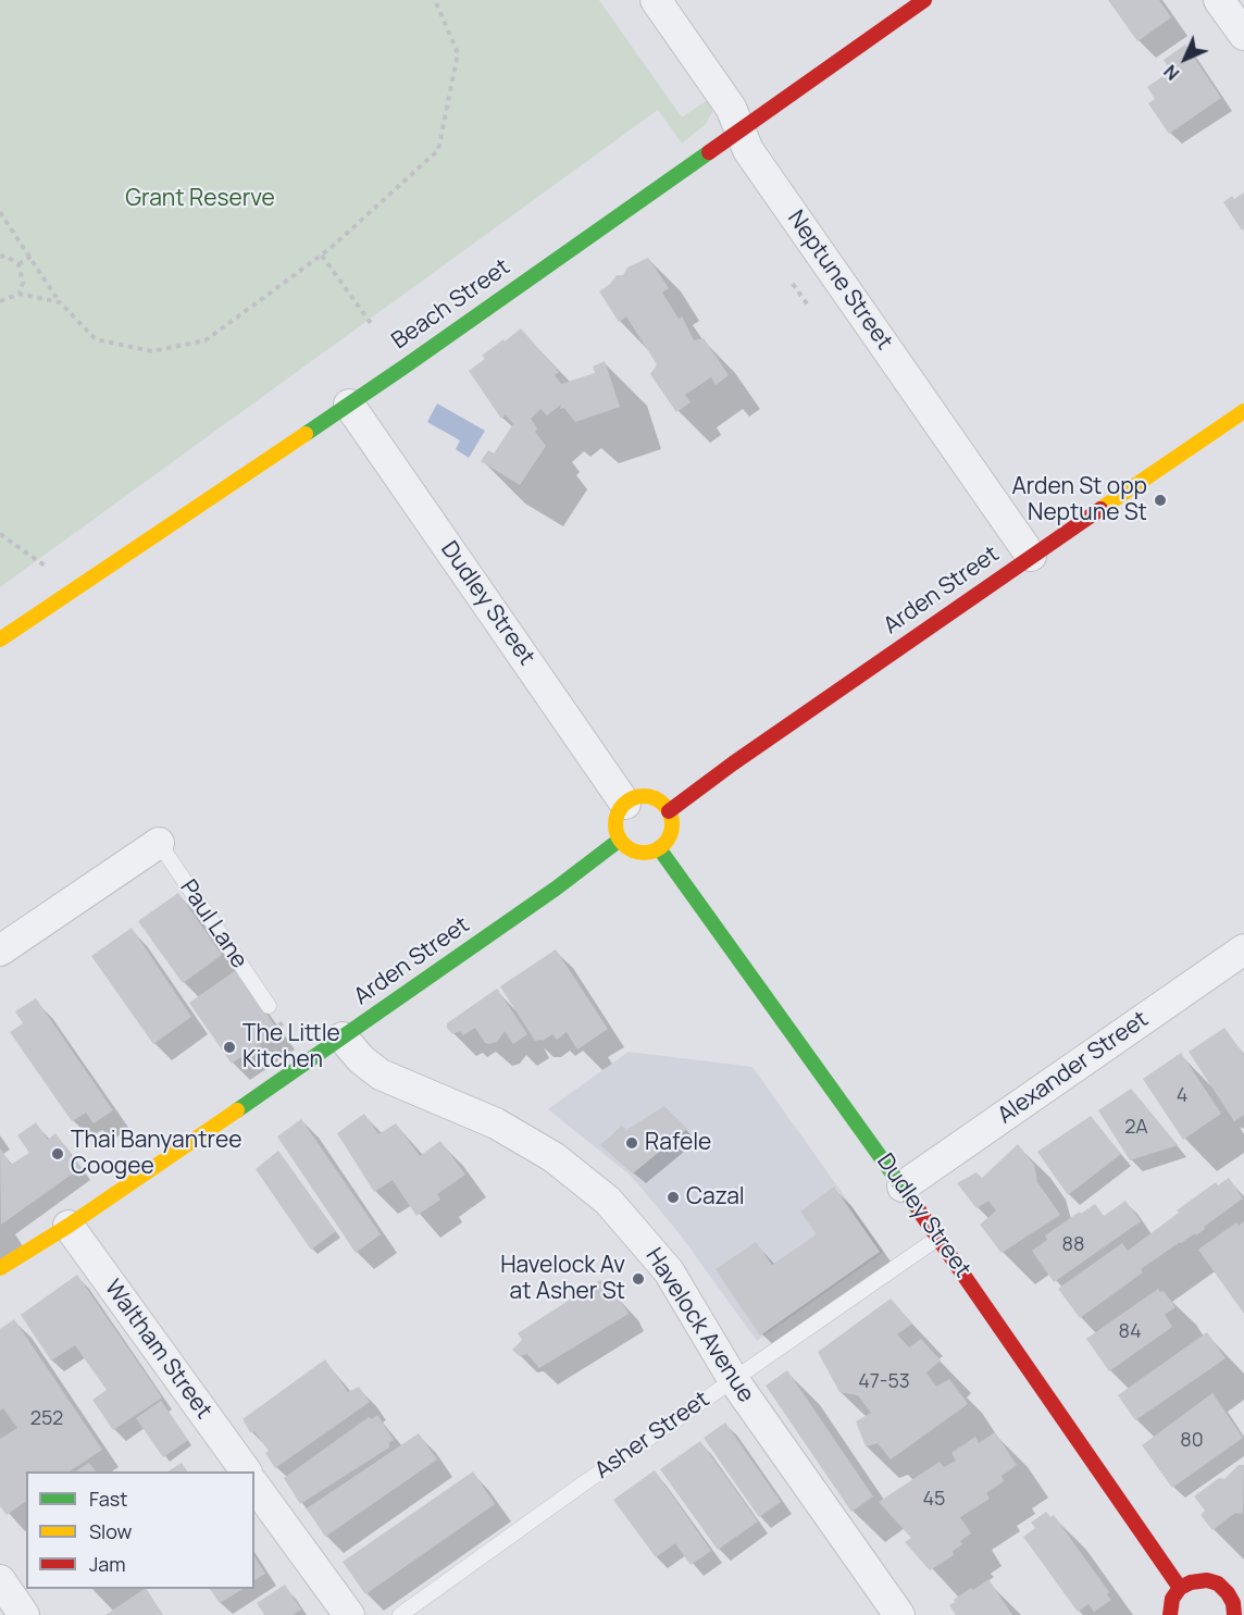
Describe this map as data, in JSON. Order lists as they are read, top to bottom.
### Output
{
  "streets": {
    "street": [
      "Neptune Street",
      "Beach Street",
      "Arden Street",
      "Dudley Street",
      "Alexander Street",
      "Havelock Avenue",
      "Waltham Street"
    ],
    "lane": ["Paul Lane", "Asher Street"]
  },
  "crossings": [
    ["Neptune Street", "Beach Street"],
    ["Neptune Street", "Arden Street"],
    ["Beach Street", "Dudley Street"],
    ["Arden Street", "Dudley Street"],
    ["Arden Street", "Havelock Avenue"],
    ["Arden Street", "Waltham Street"],
    ["Dudley Street", "Alexander Street"],
    ["Dudley Street", "Asher Street"],
    ["Havelock Avenue", "Asher Street"]
  ],
  "parks": ["Grant Reserve"],
  "places": [
    "Arden St opp Neptune St",
    "The Little Kitchen",
    "Rafele",
    "Thai Banyantree Coogee",
    "Cazal",
    "Havelock Av at Asher St"
  ],
  "house_numbers": [
    "4",
    "2A",
    "88",
    "84",
    "47-53",
    "252",
    "80",
    "45"
  ],
  "legend": ["Fast", "Slow", "Jam"],
  "north": "bottom left"
}
